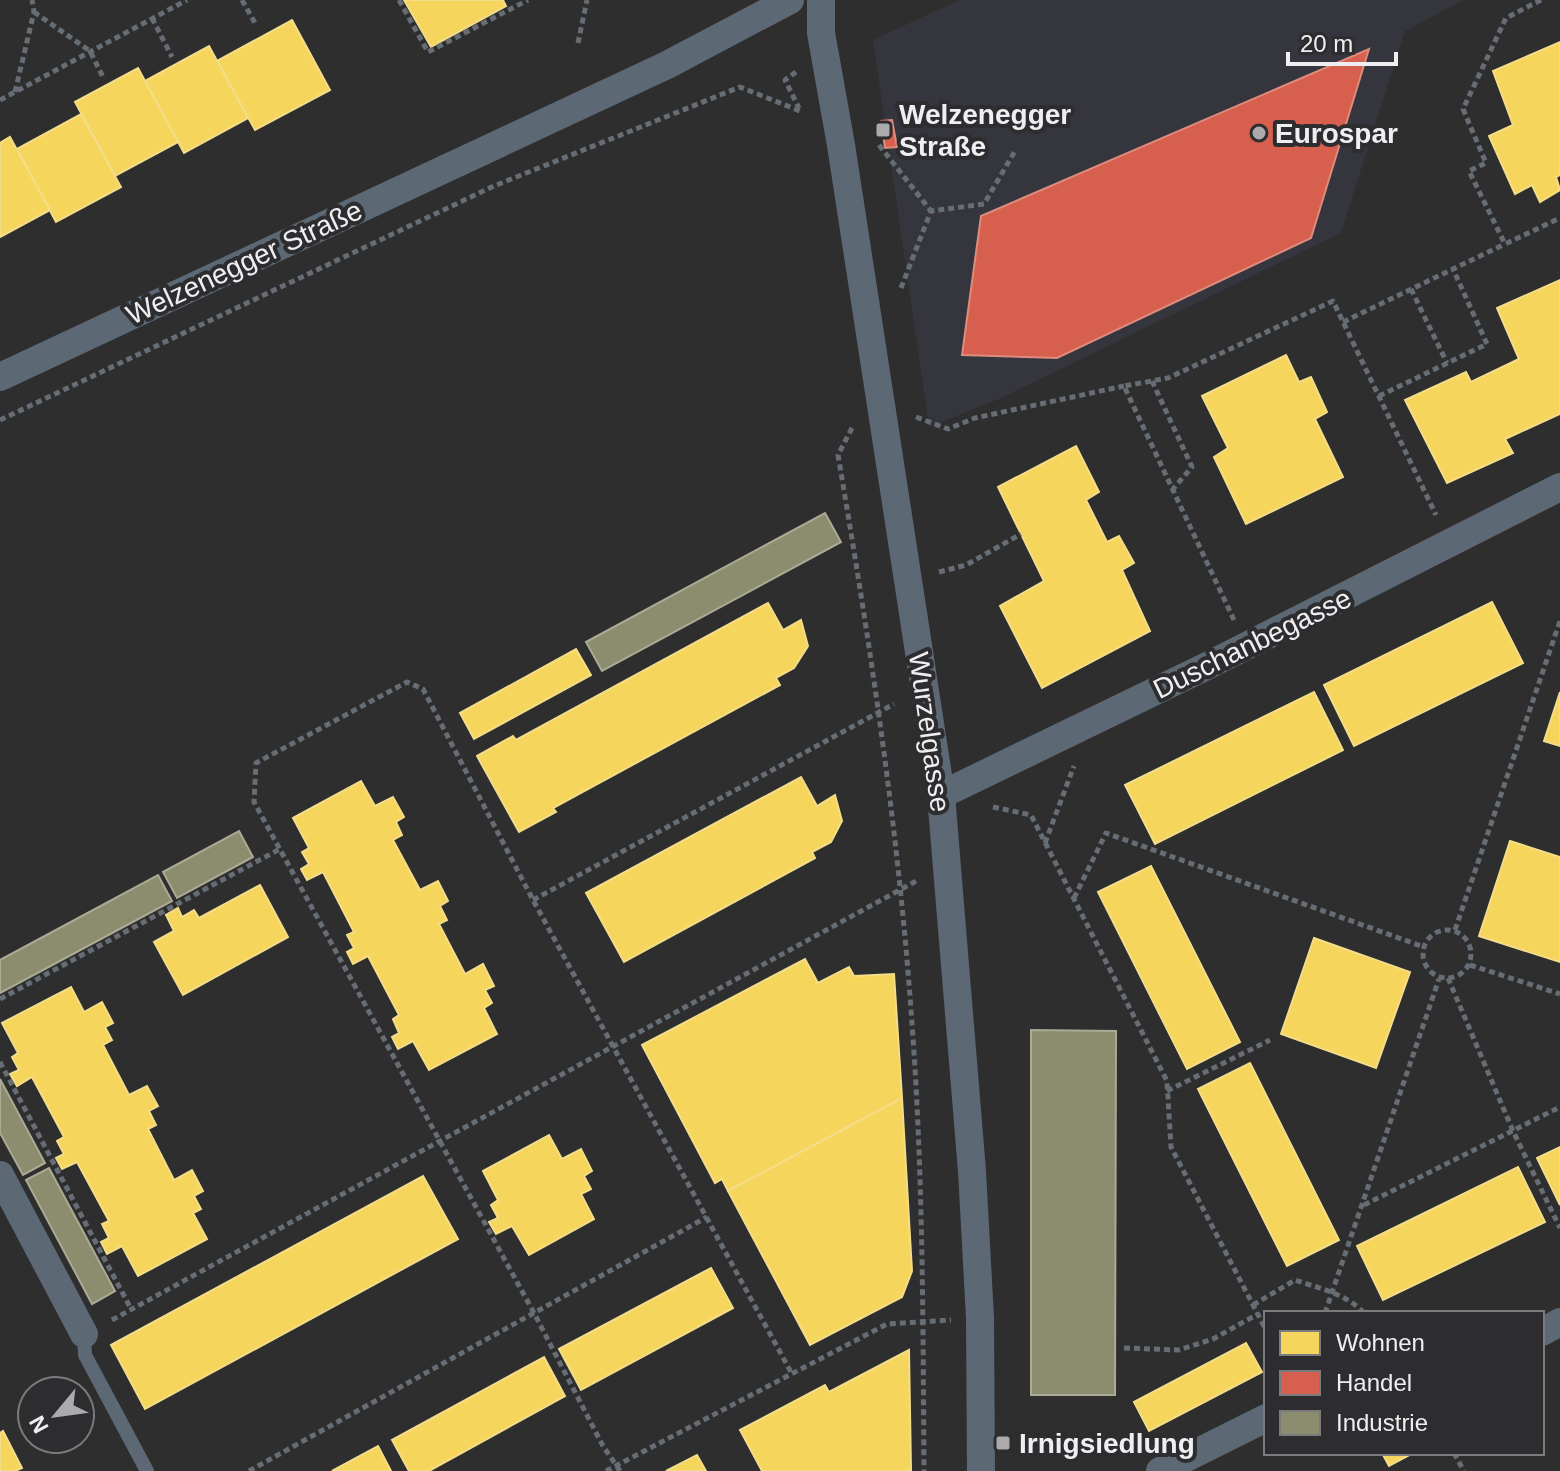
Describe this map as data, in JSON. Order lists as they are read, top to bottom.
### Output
{
  "streets": {
    "street": ["Welzenegger Straße", "Duschanbegasse", "Wurzelgasse"]
  },
  "crossings": [
    ["Duschanbegasse", "Wurzelgasse"]
  ],
  "places": {
    "transit": ["Welzenegger Straße", "Irnigsiedlung"],
    "other": ["Eurospar"]
  },
  "legend": ["Wohnen", "Handel", "Industrie"],
  "scale_bar": "20 m",
  "north": "bottom left"
}
